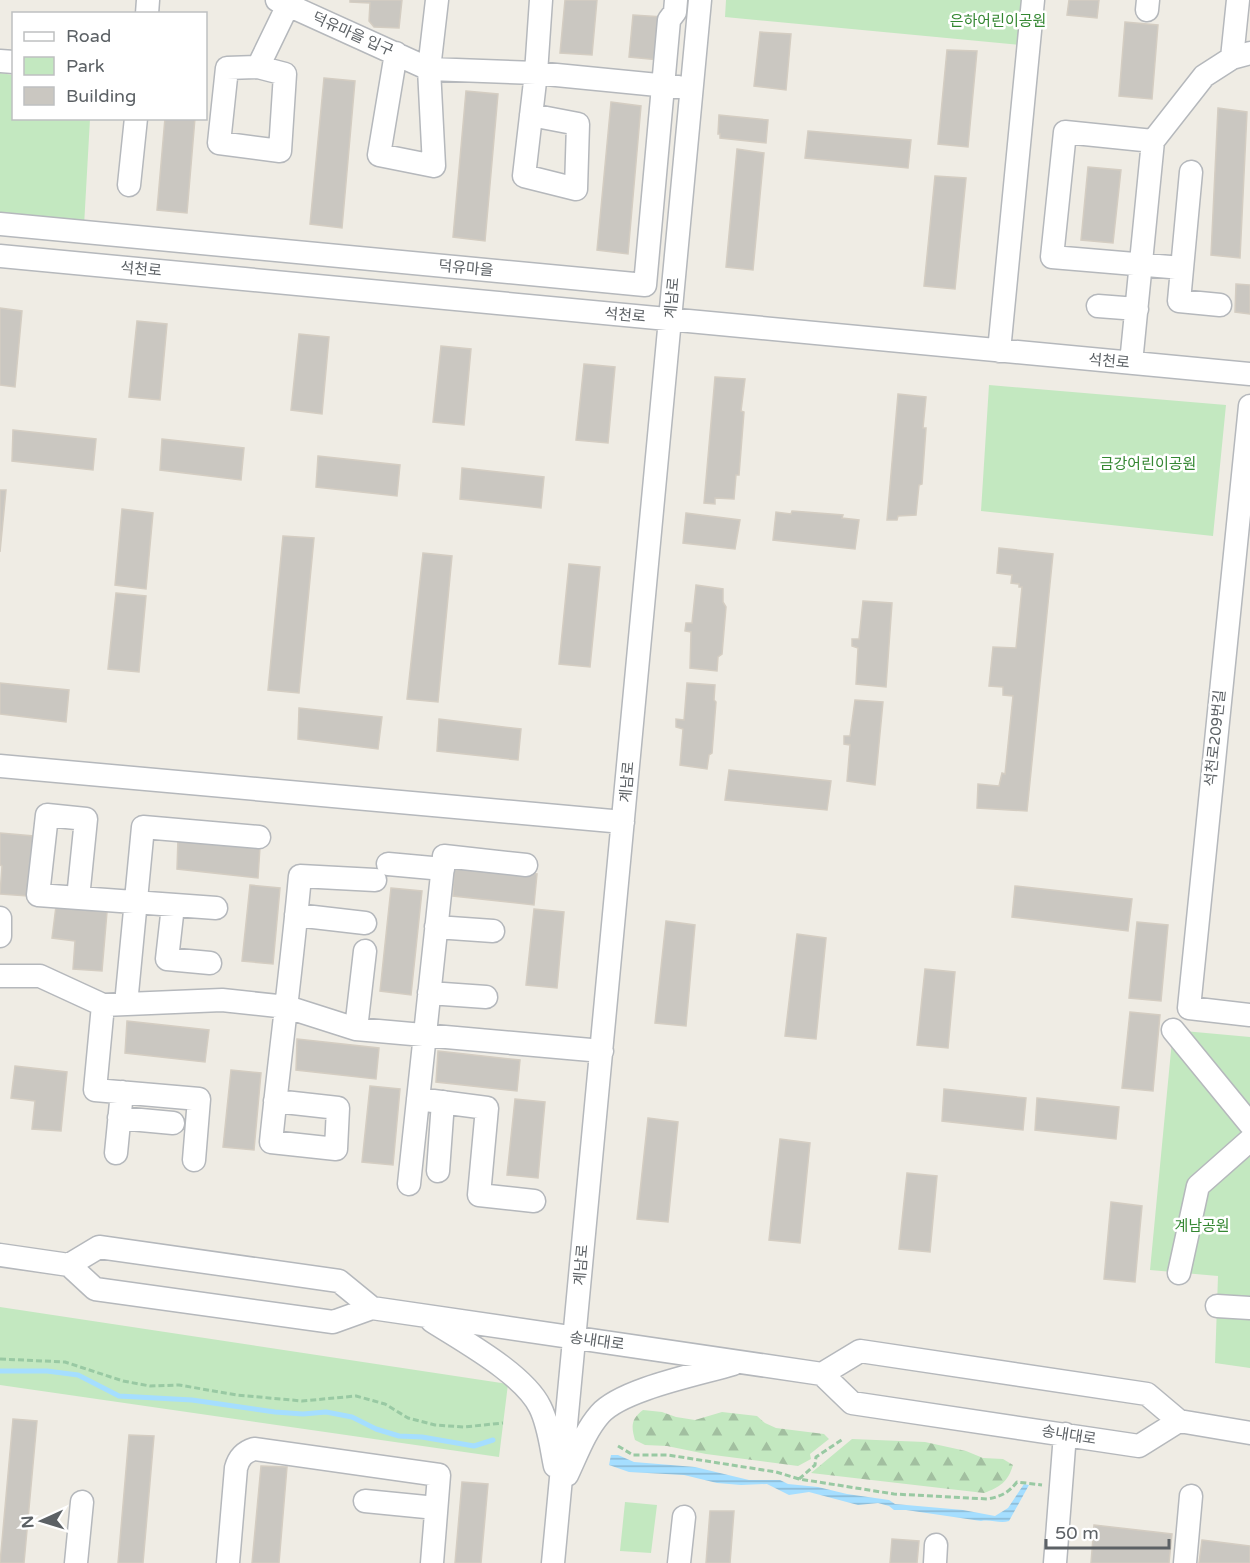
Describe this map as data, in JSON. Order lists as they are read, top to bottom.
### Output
{
  "streets": {
    "street": [
      "덕유마을 입구",
      "덕유마을",
      "석천로",
      "계남로",
      "석천로209번길",
      "송내대로"
    ]
  },
  "crossings": [
    ["석천로", "계남로"],
    ["계남로", "송내대로"]
  ],
  "parks": ["은하어린이공원", "금강어린이공원", "계남공원"],
  "legend": ["Road", "Park", "Building"],
  "scale_bar": "50 m",
  "north": "left"
}
